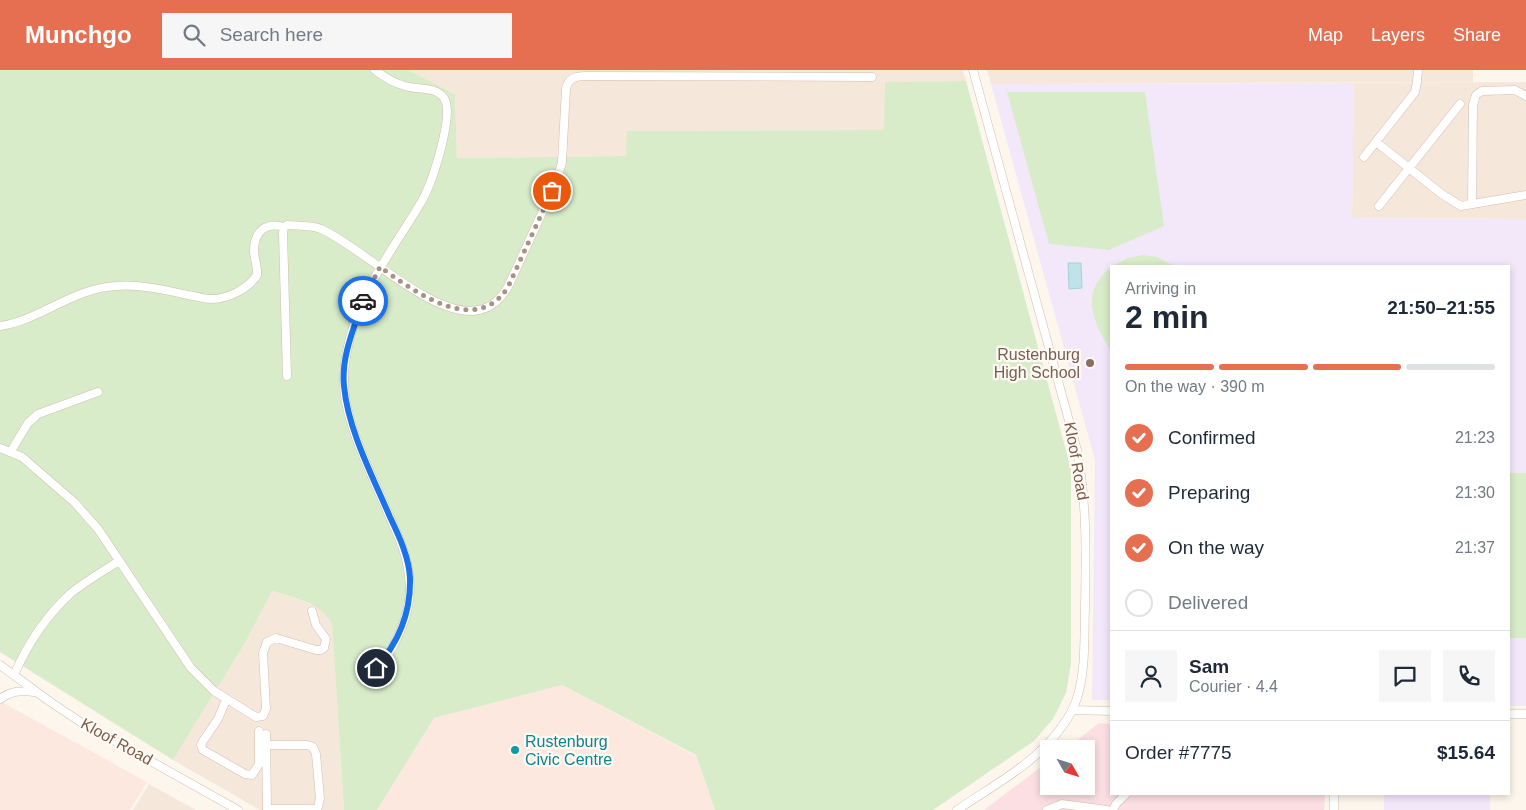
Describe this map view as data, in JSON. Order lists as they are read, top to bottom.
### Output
{
  "streets": {
    "street": ["Kloof Road"]
  },
  "places": ["Rustenburg High School", "Rustenburg Civic Centre"],
  "north": "bottom right",
  "page": {
    "header": "Munchgo",
    "search": "Search here",
    "nav": ["Map", "Layers", "Share"],
    "heading": ["2 min", "Arriving in", "21:50–21:55"],
    "panel": [
      "Sam",
      "Courier · 4.4",
      "Order #7775",
      "$15.64"
    ],
    "bar": "On the way · 390 m",
    "list": [
      ["Confirmed", "21:23"],
      ["Preparing", "21:30"],
      ["On the way", "21:37"],
      "Delivered"
    ]
  }
}
